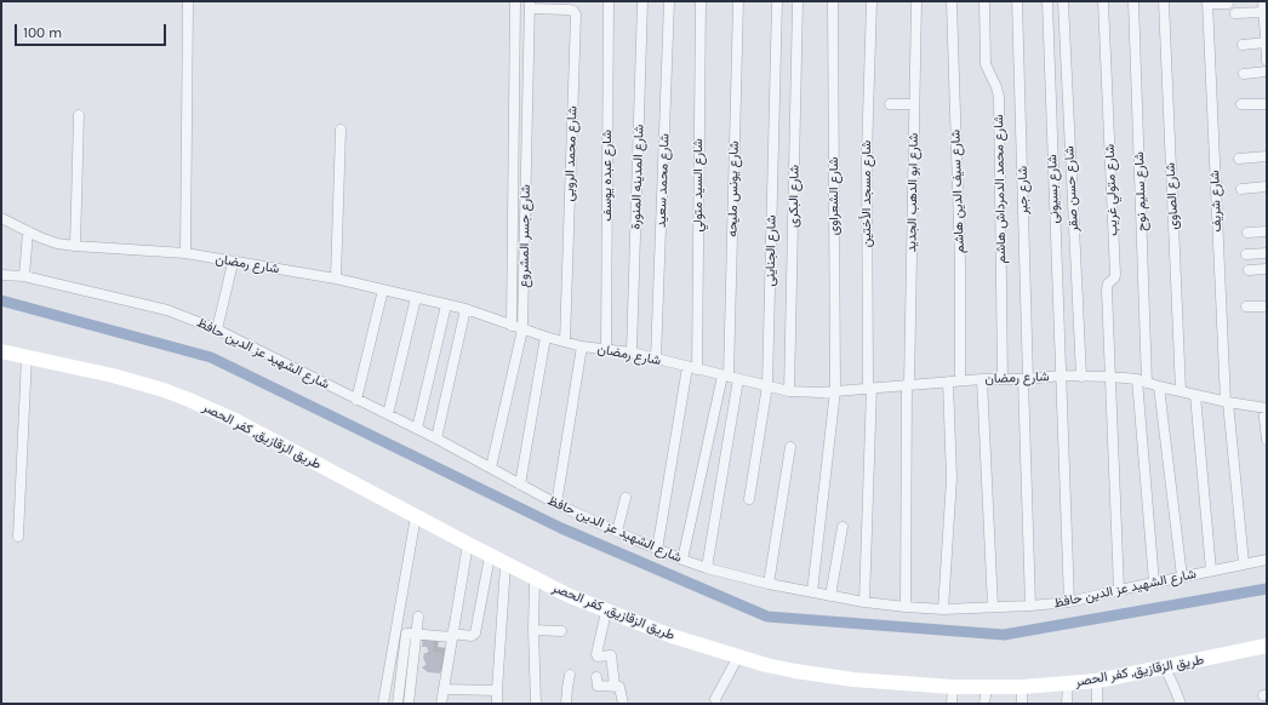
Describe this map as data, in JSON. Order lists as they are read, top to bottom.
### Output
{
  "streets": {
    "main road": ["طريق الزقازيق, كفر الحصر"],
    "street": [
      "شارع محمد الروبى",
      "شارع عبده يوسف",
      "شارع المدينه المنورة",
      "شارع محمد سعيد",
      "شارع السيد متولي",
      "شارع يونس مليحه",
      "شارع محمد الدمرداش هاشم",
      "شارع بسيونى",
      "شارع حسن صقر",
      "شارع جبر",
      "شارع متولي غريب",
      "شارع سيف الدين هاشم",
      "شارع سليم نوح",
      "شارع ابو الدهب الجديد",
      "شارع مسجد الأختين",
      "شارع البكرى",
      "شارع الشعراوى",
      "شارع الصاوى",
      "شارع شريف",
      "شارع جسر المشروع",
      "شارع الجناينى",
      "شارع رمضان",
      "شارع الشهيد عز الدين حافظ"
    ]
  },
  "crossings": [
    ["شارع محمد الروبى", "شارع جسر المشروع"],
    ["شارع محمد الروبى", "شارع رمضان"],
    ["شارع عبده يوسف", "شارع رمضان"],
    ["شارع المدينه المنورة", "شارع رمضان"],
    ["شارع محمد سعيد", "شارع رمضان"],
    ["شارع السيد متولي", "شارع رمضان"],
    ["شارع السيد متولي", "شارع الشهيد عز الدين حافظ"],
    ["شارع يونس مليحه", "شارع رمضان"],
    ["شارع محمد الدمرداش هاشم", "شارع رمضان"],
    ["شارع بسيونى", "شارع رمضان"],
    ["شارع بسيونى", "شارع الشهيد عز الدين حافظ"],
    ["شارع حسن صقر", "شارع رمضان"],
    ["شارع جبر", "شارع رمضان"],
    ["شارع جبر", "شارع الشهيد عز الدين حافظ"],
    ["شارع متولي غريب", "شارع رمضان"],
    ["شارع متولي غريب", "شارع الشهيد عز الدين حافظ"],
    ["شارع سيف الدين هاشم", "شارع رمضان"],
    ["شارع سليم نوح", "شارع رمضان"],
    ["شارع سليم نوح", "شارع الشهيد عز الدين حافظ"],
    ["شارع ابو الدهب الجديد", "شارع رمضان"],
    ["شارع ابو الدهب الجديد", "شارع الشهيد عز الدين حافظ"],
    ["شارع مسجد الأختين", "شارع رمضان"],
    ["شارع مسجد الأختين", "شارع الشهيد عز الدين حافظ"],
    ["شارع البكرى", "شارع رمضان"],
    ["شارع الشعراوى", "شارع رمضان"],
    ["شارع الشعراوى", "شارع الشهيد عز الدين حافظ"],
    ["شارع الصاوى", "شارع رمضان"],
    ["شارع شريف", "شارع رمضان"],
    ["شارع شريف", "شارع الشهيد عز الدين حافظ"],
    ["شارع جسر المشروع", "شارع رمضان"],
    ["شارع جسر المشروع", "شارع الشهيد عز الدين حافظ"],
    ["شارع الجناينى", "شارع رمضان"]
  ],
  "scale_bar": "100 m"
}
